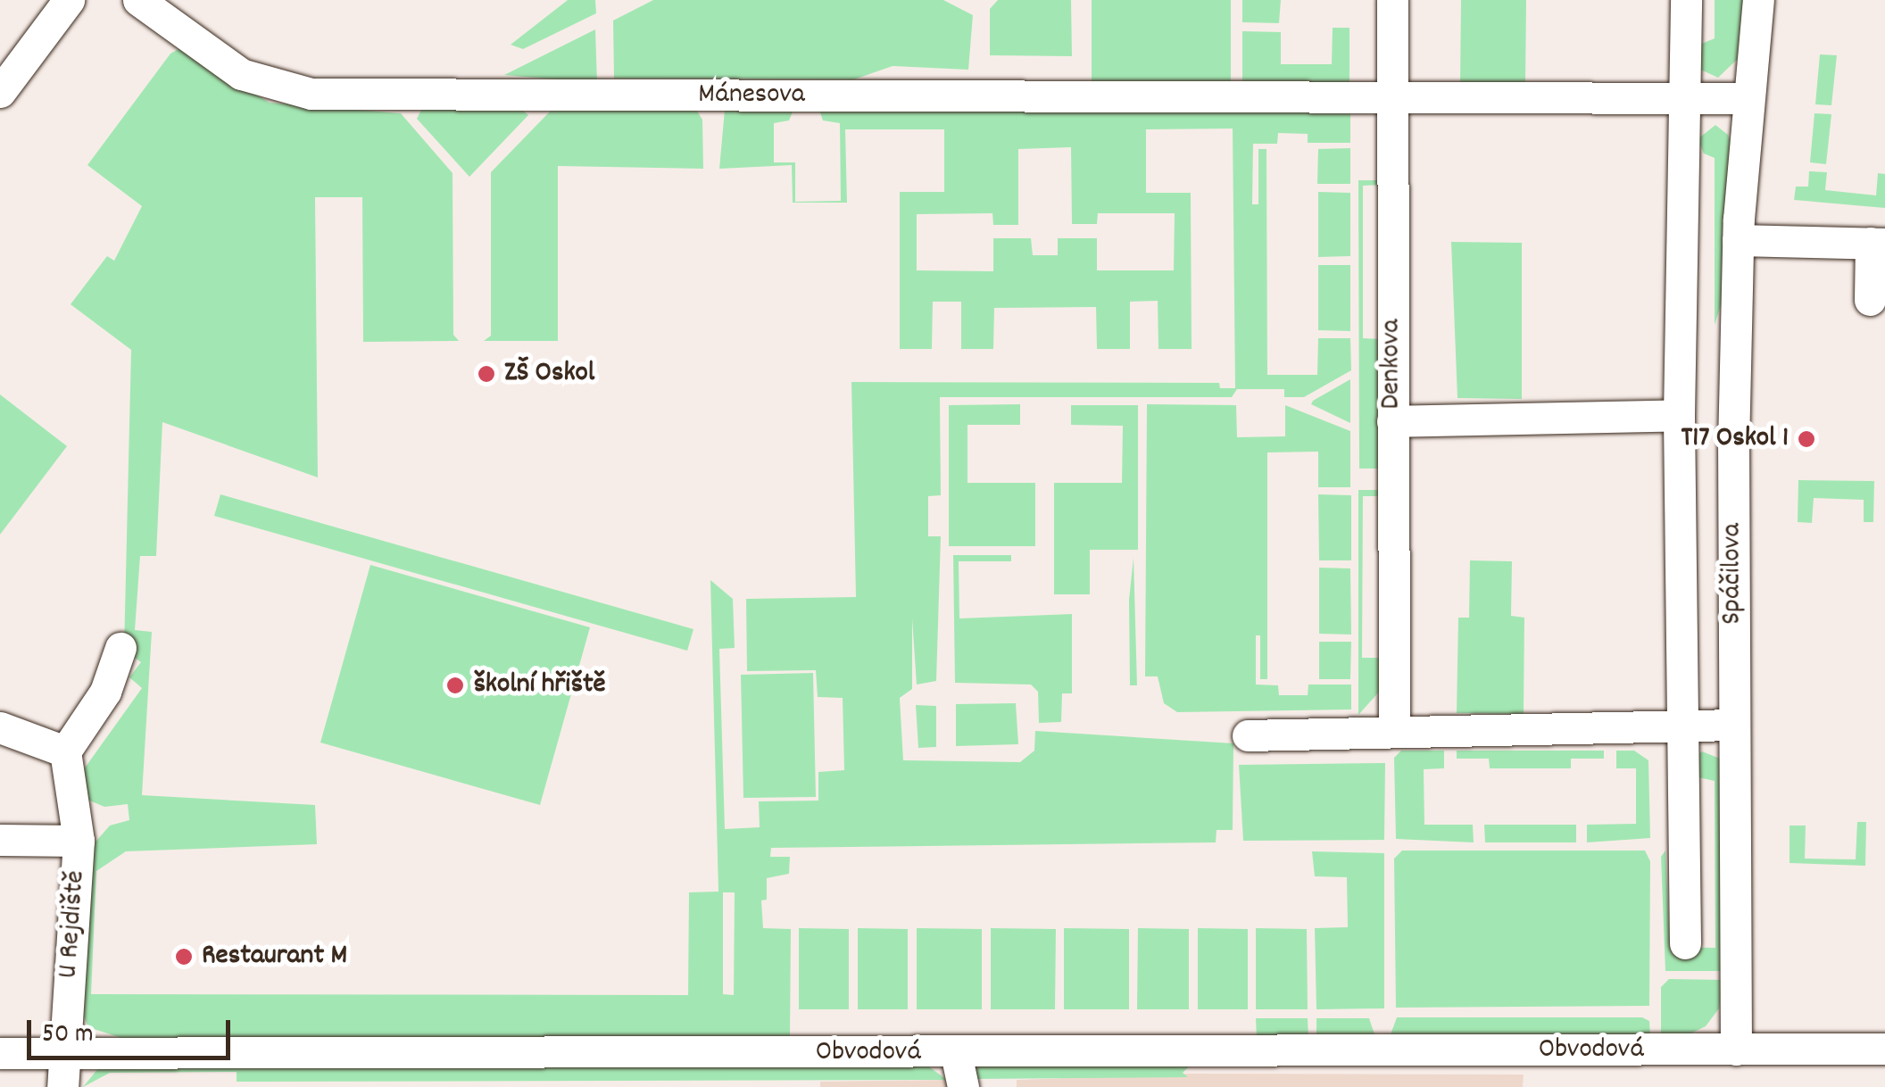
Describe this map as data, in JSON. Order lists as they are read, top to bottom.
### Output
{
  "streets": {
    "street": [
      "Mánesova",
      "Denkova",
      "Spáčilova",
      "U Rejdiště",
      "Obvodová"
    ]
  },
  "crossings": [
    ["Mánesova", "Denkova"],
    ["Spáčilova", "Obvodová"],
    ["U Rejdiště", "Obvodová"]
  ],
  "places": [
    "ZŠ Oskol",
    "T17 Oskol 1",
    "školní hřiště",
    "Restaurant M"
  ],
  "scale_bar": "50 m"
}
